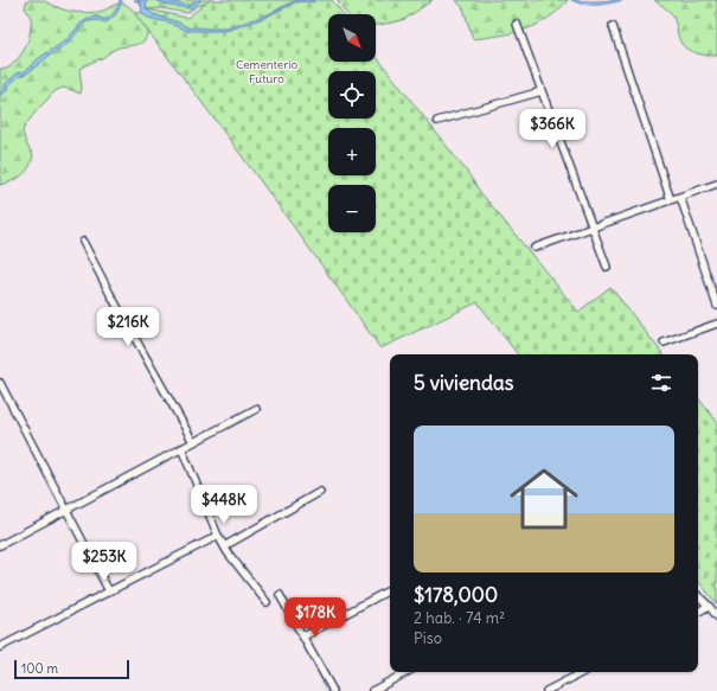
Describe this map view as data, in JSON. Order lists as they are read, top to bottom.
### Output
{
  "parks": ["Cementerio Futuro"],
  "scale_bar": "100 m",
  "north": "bottom right",
  "page": {
    "map_buttons": ["+", "−"],
    "price": [
      "$366K",
      "$216K",
      "$448K",
      "$253K",
      "$178K"
    ],
    "heading": "5 viviendas",
    "list": [
      {
        "name": "$178,000",
        "note": "2 hab. · 74 m² · Piso"
      }
    ],
    "scale": "100 m"
  }
}
